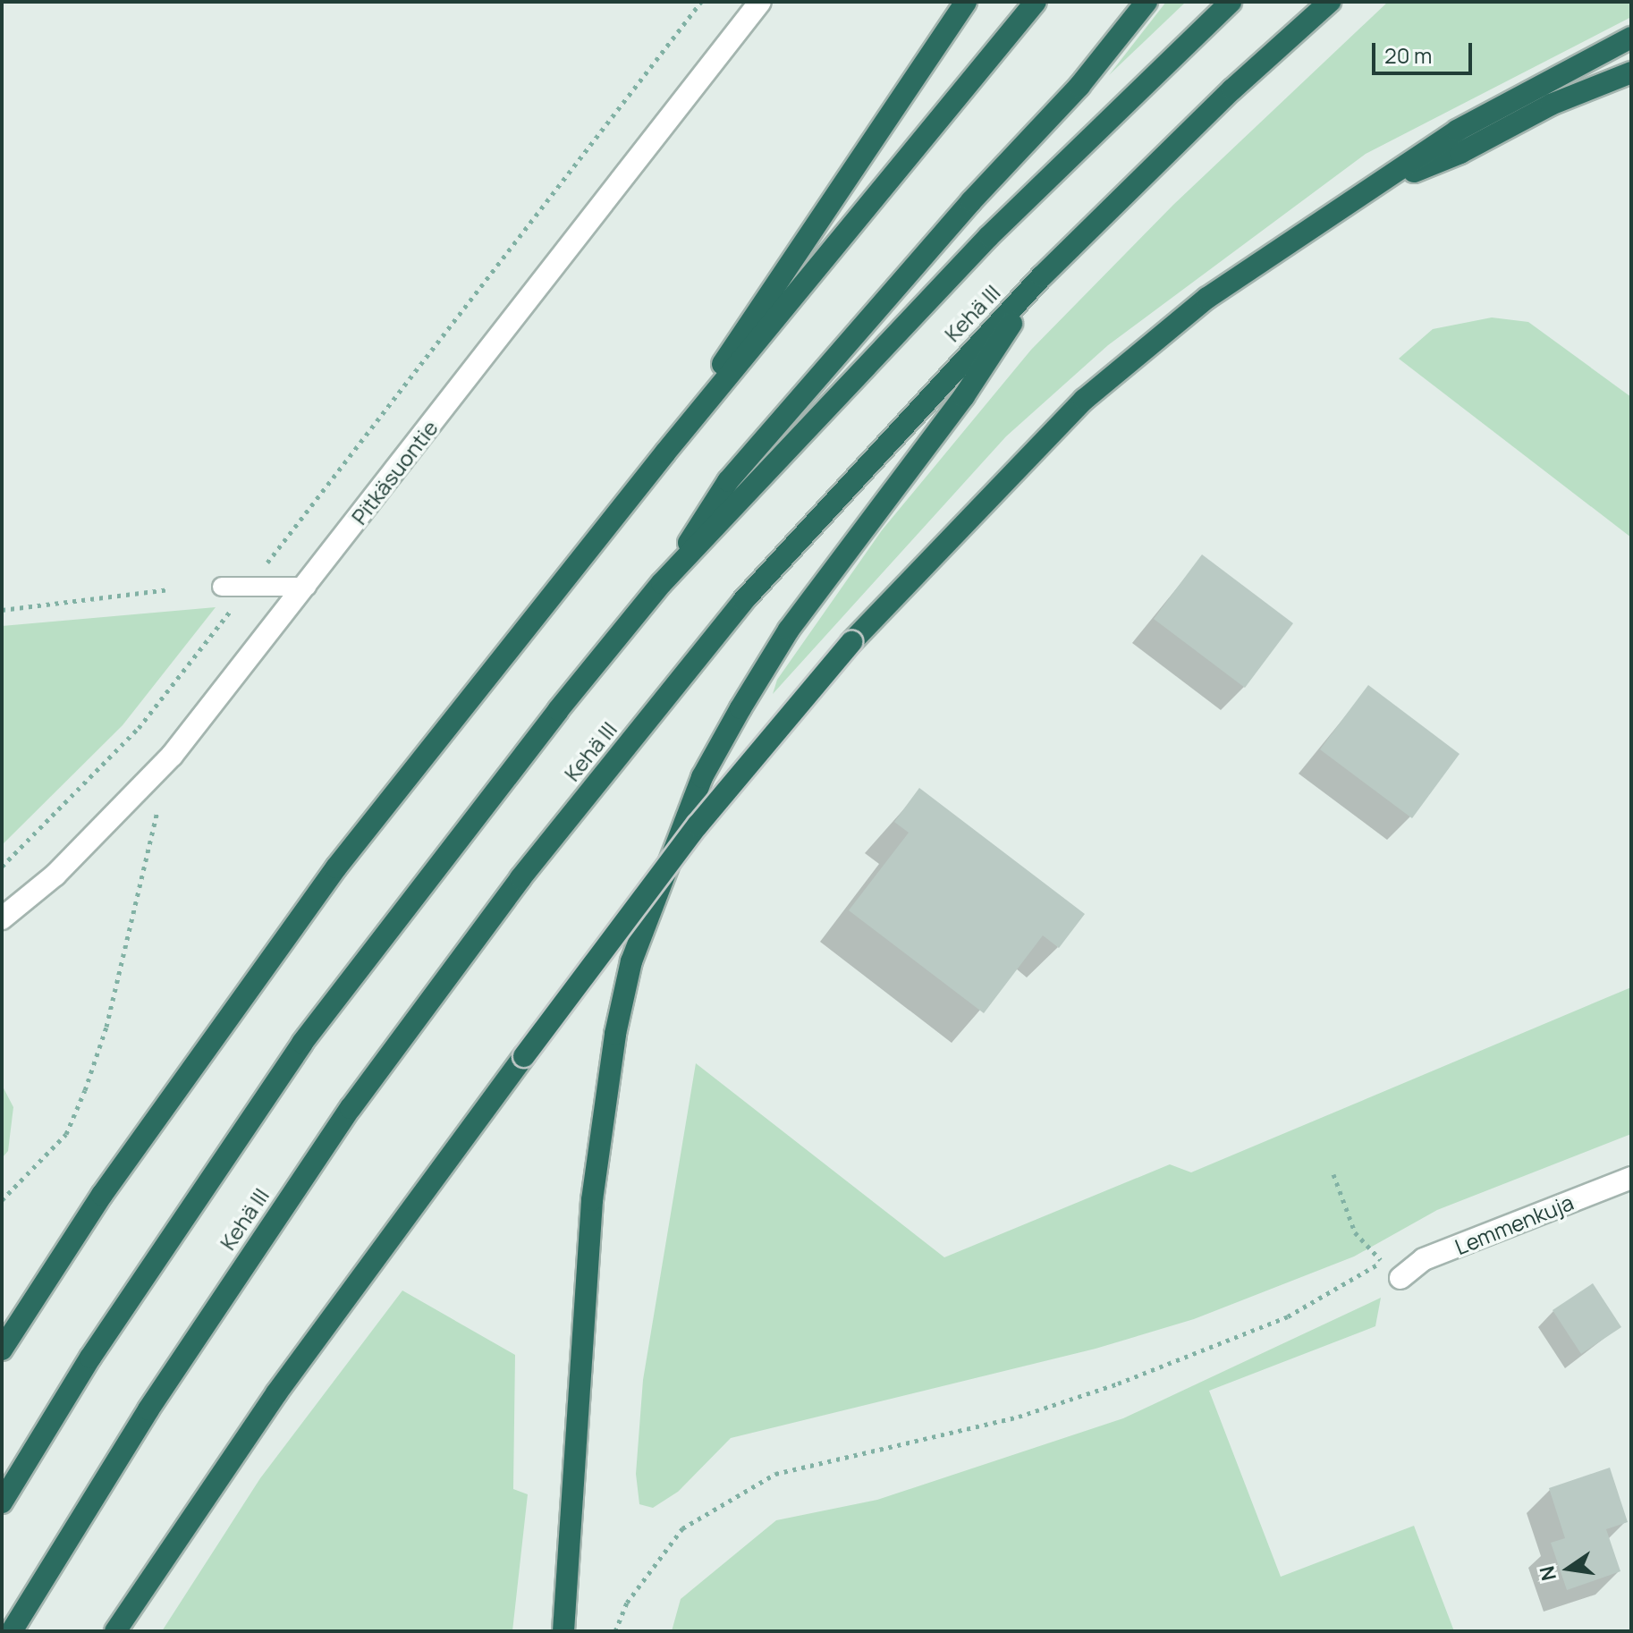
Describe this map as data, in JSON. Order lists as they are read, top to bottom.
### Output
{
  "streets": {
    "highway": ["Kehä III"],
    "street": ["Pitkäsuontie", "Lemmenkuja"]
  },
  "scale_bar": "20 m",
  "north": "left"
}
